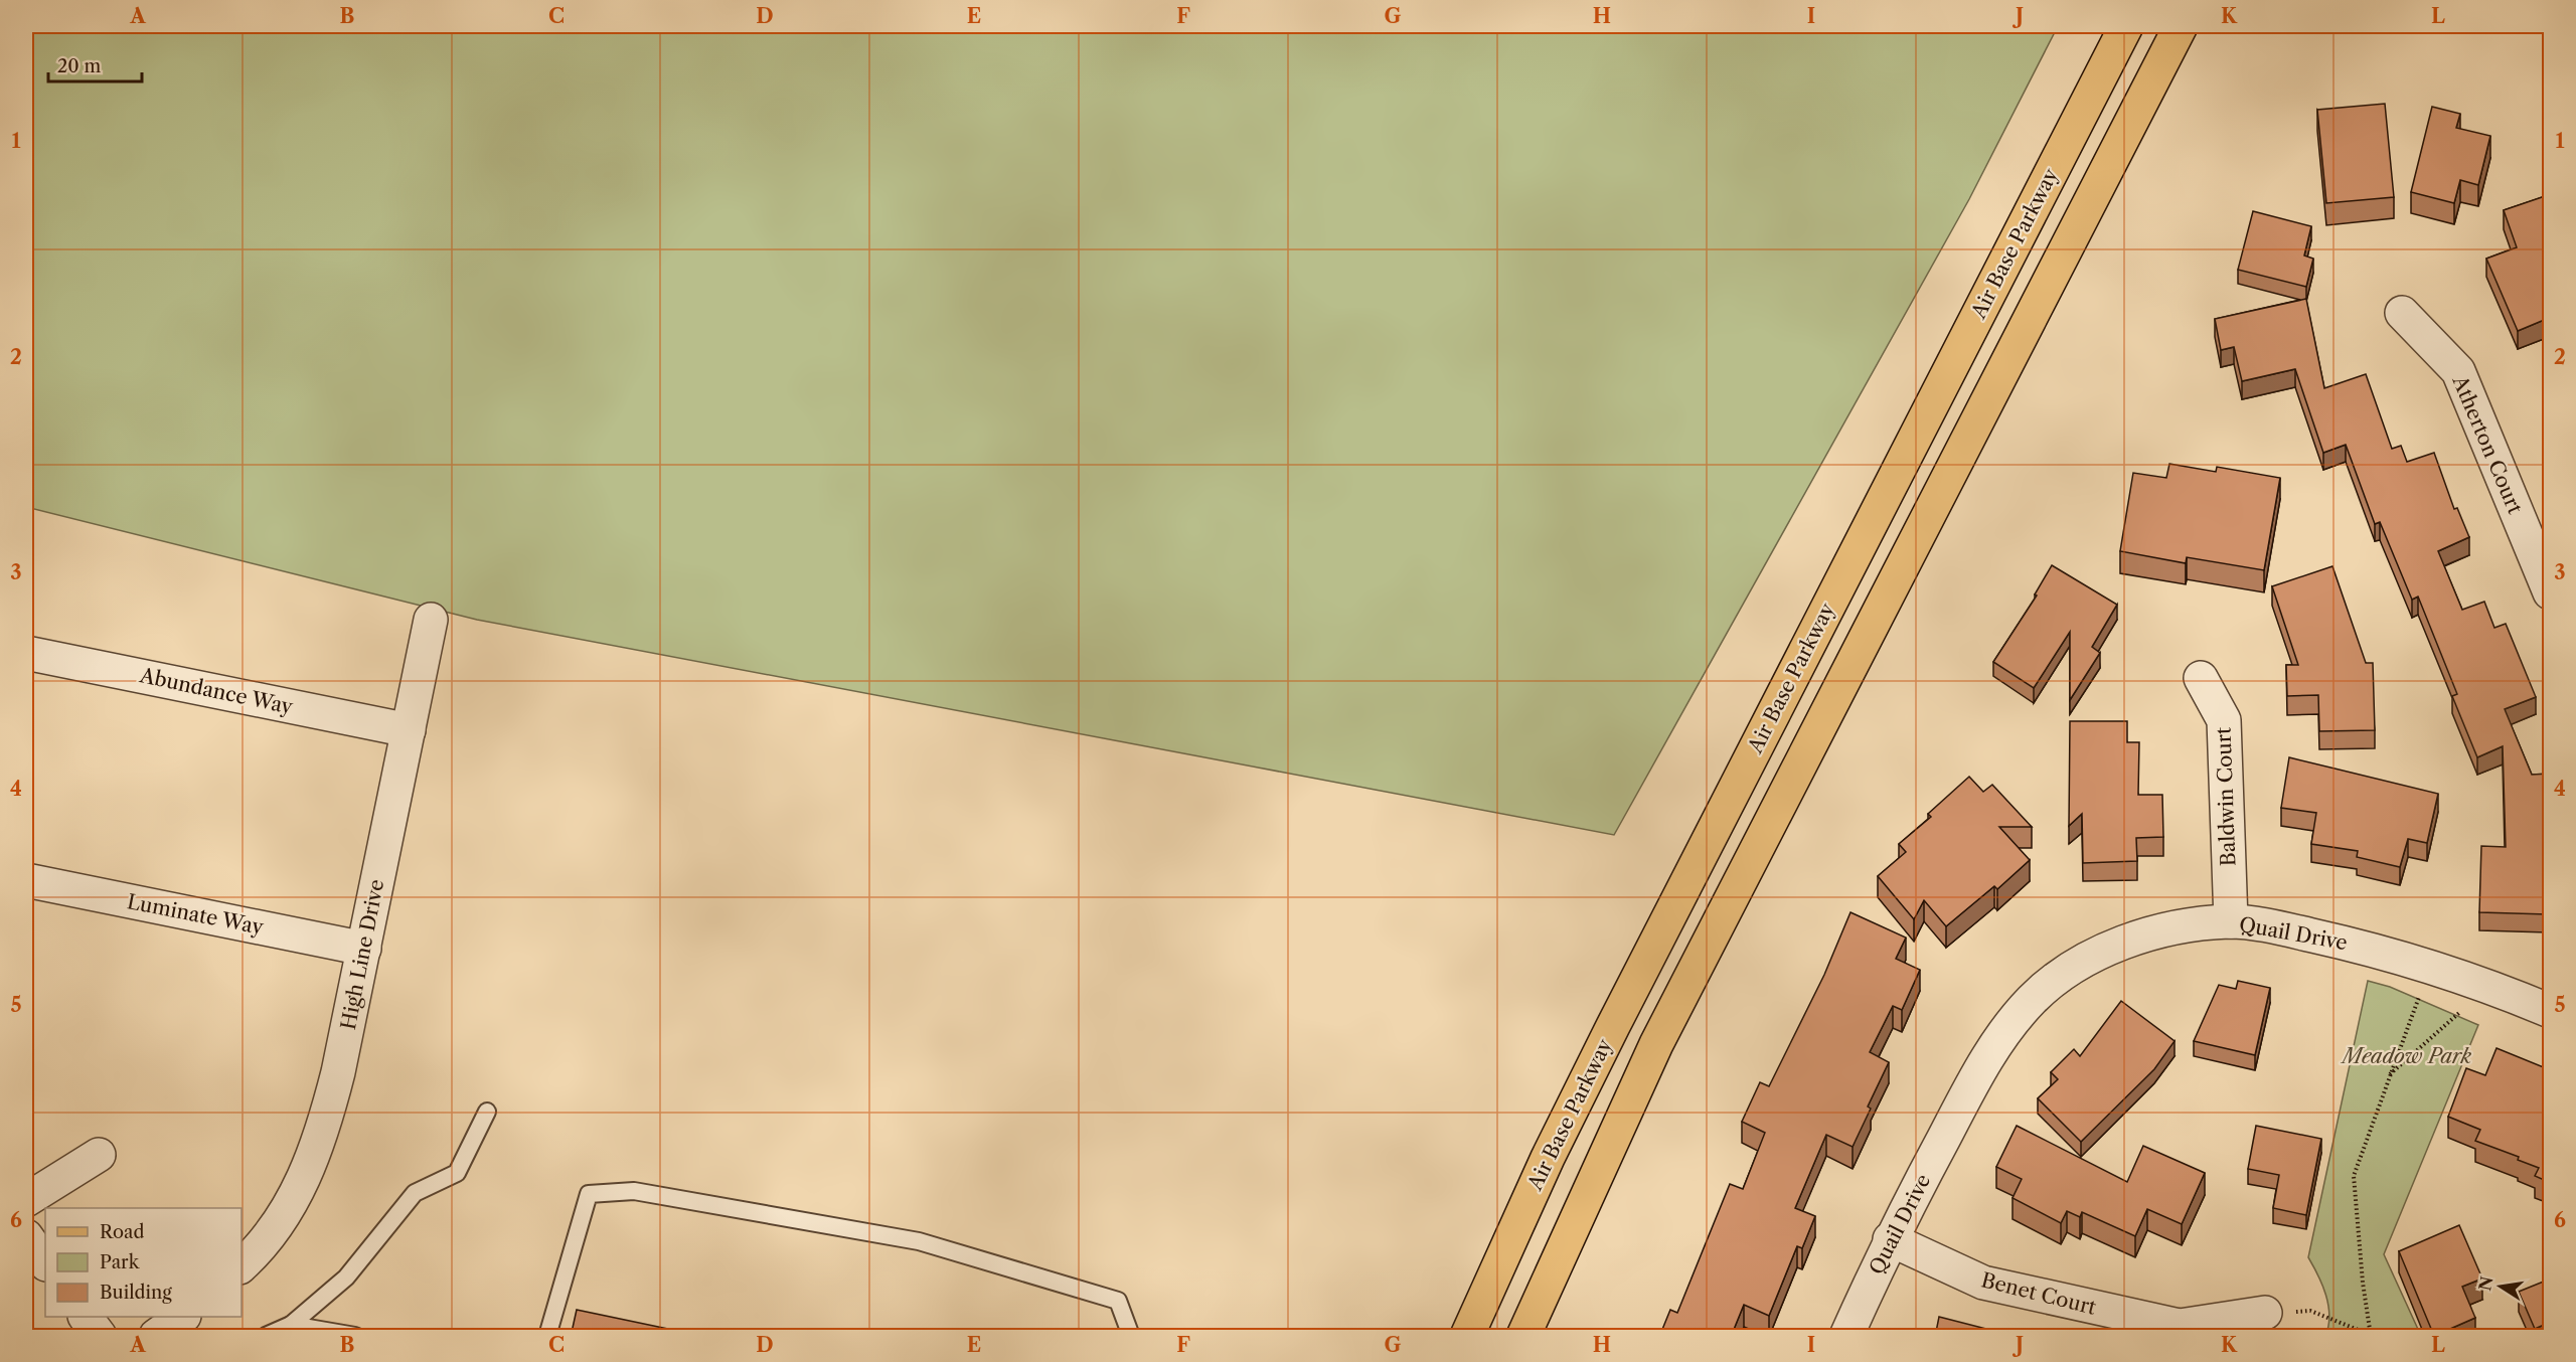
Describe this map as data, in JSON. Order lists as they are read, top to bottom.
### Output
{
  "streets": {
    "main road": ["Air Base Parkway"],
    "street": [
      "Atherton Court",
      "Abundance Way",
      "Baldwin Court",
      "Luminate Way",
      "Quail Drive",
      "High Line Drive",
      "Benet Court"
    ]
  },
  "crossings": [
    ["Abundance Way", "High Line Drive"],
    ["Baldwin Court", "Quail Drive"],
    ["Luminate Way", "High Line Drive"],
    ["Quail Drive", "Benet Court"]
  ],
  "parks": ["Meadow Park"],
  "legend": ["Road", "Park", "Building"],
  "scale_bar": "20 m",
  "north": "left",
  "grid": {
    "columns": [
      "A",
      "B",
      "C",
      "D",
      "E",
      "F",
      "G",
      "H",
      "I",
      "J",
      "K",
      "L"
    ],
    "rows": [
      "1",
      "2",
      "3",
      "4",
      "5",
      "6"
    ]
  }
}
